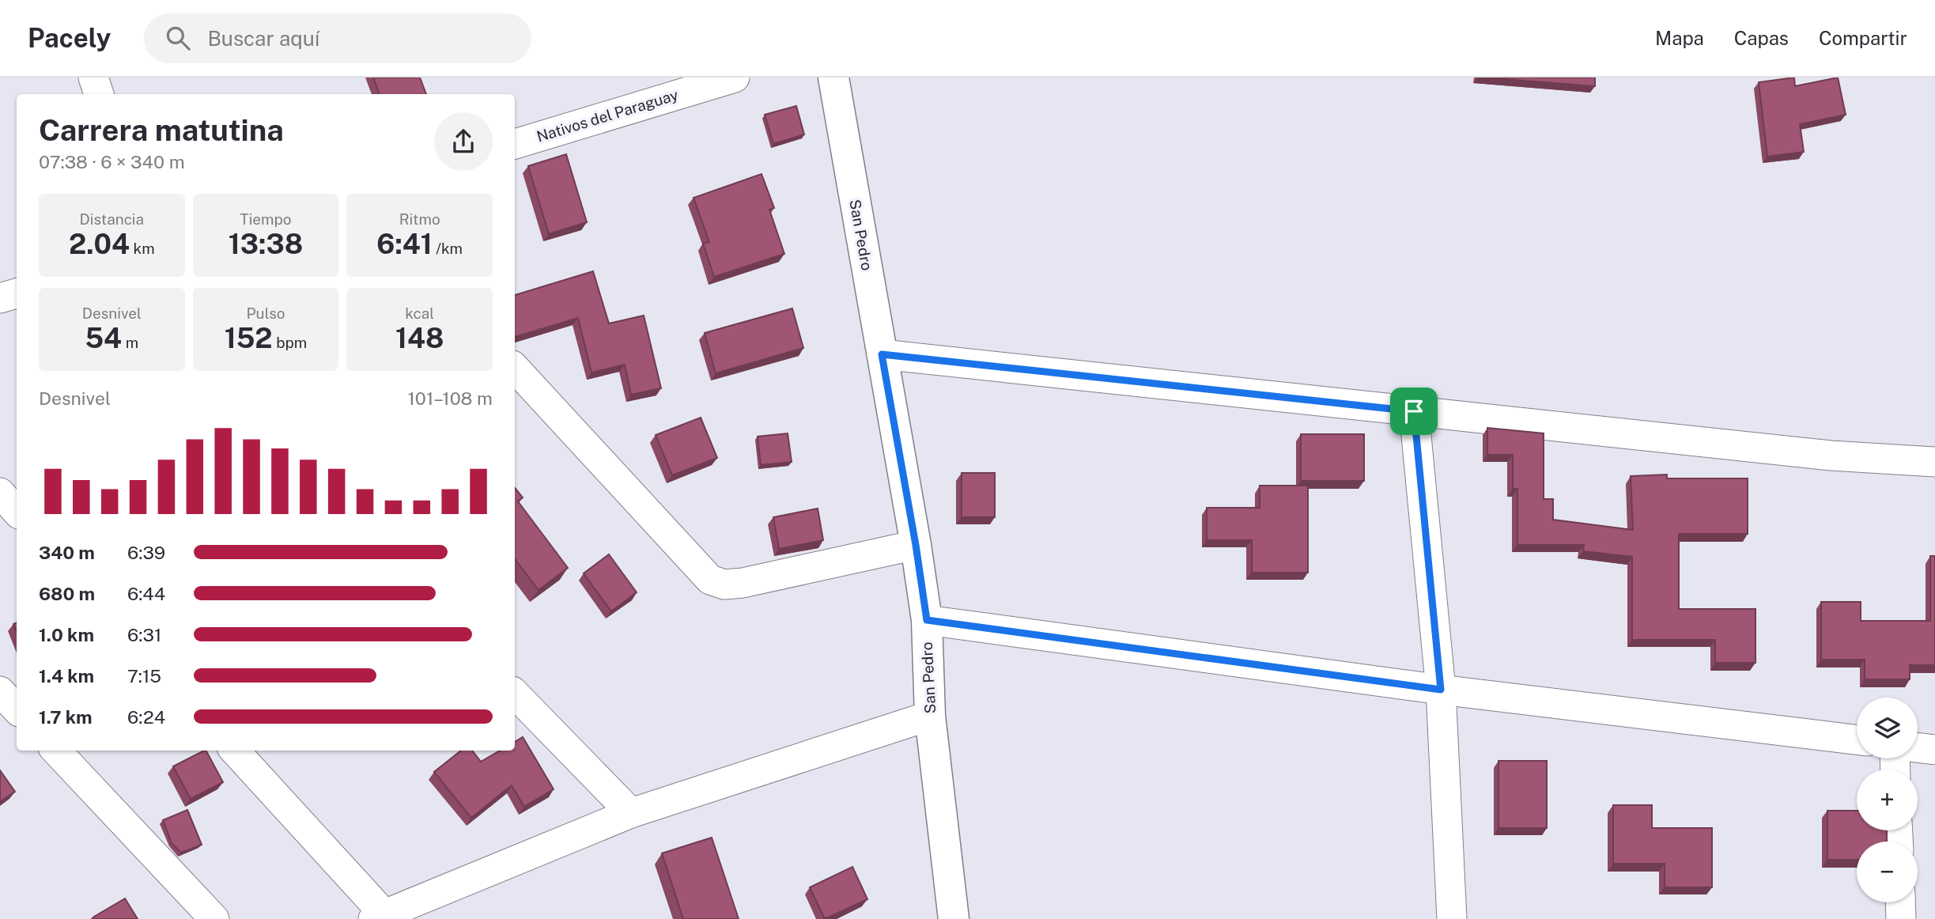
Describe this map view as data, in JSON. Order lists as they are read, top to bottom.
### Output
{
  "streets": {
    "main road": ["San Pedro"],
    "street": ["Nativos del Paraguay"]
  },
  "page": {
    "header": "Pacely",
    "search": "Buscar aquí",
    "nav": ["Mapa", "Capas", "Compartir"],
    "heading": ["Carrera matutina", "07:38 · 6 × 340 m"],
    "stats": [
      ["Distancia", "2.04 km"],
      ["Tiempo", "13:38"],
      ["Ritmo", "6:41 /km"],
      ["Desnivel", "54 m"],
      ["Pulso", "152 bpm"],
      ["kcal", "148"]
    ],
    "chart": ["Desnivel", "101–108 m"],
    "list": [
      {
        "name": "340 m",
        "note": "6:39"
      },
      {
        "name": "680 m",
        "note": "6:44"
      },
      {
        "name": "1.0 km",
        "note": "6:31"
      },
      {
        "name": "1.4 km",
        "note": "7:15"
      },
      {
        "name": "1.7 km",
        "note": "6:24"
      }
    ],
    "map_buttons": ["+", "−"]
  }
}
